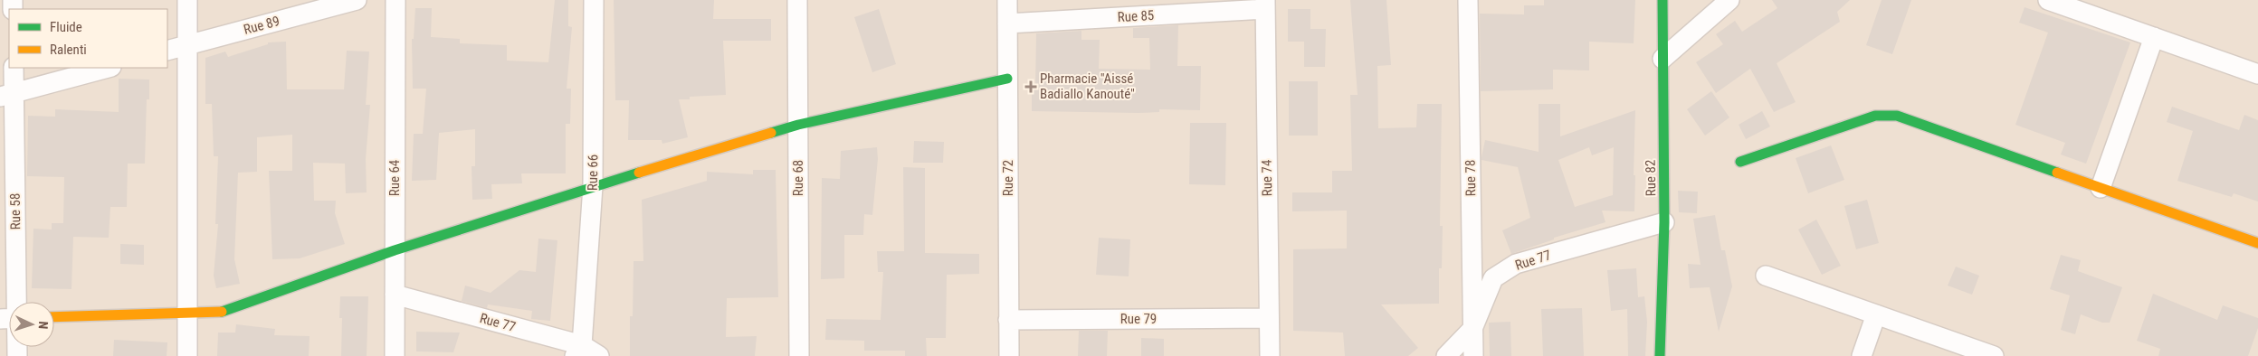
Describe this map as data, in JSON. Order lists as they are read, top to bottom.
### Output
{
  "streets": {
    "street": [
      "Rue 85",
      "Rue 89",
      "Rue 66",
      "Rue 64",
      "Rue 68",
      "Rue 72",
      "Rue 74",
      "Rue 78",
      "Rue 82",
      "Rue 58",
      "Rue 77",
      "Rue 79"
    ]
  },
  "crossings": [
    ["Rue 85", "Rue 72"],
    ["Rue 85", "Rue 74"],
    ["Rue 66", "Rue 77"],
    ["Rue 64", "Rue 77"],
    ["Rue 72", "Rue 79"],
    ["Rue 74", "Rue 79"],
    ["Rue 78", "Rue 77"],
    ["Rue 82", "Rue 77"]
  ],
  "places": {
    "health": ["Pharmacie \"Aissé Badiallo Kanouté\""]
  },
  "legend": ["Fluide", "Ralenti"],
  "north": "right"
}
